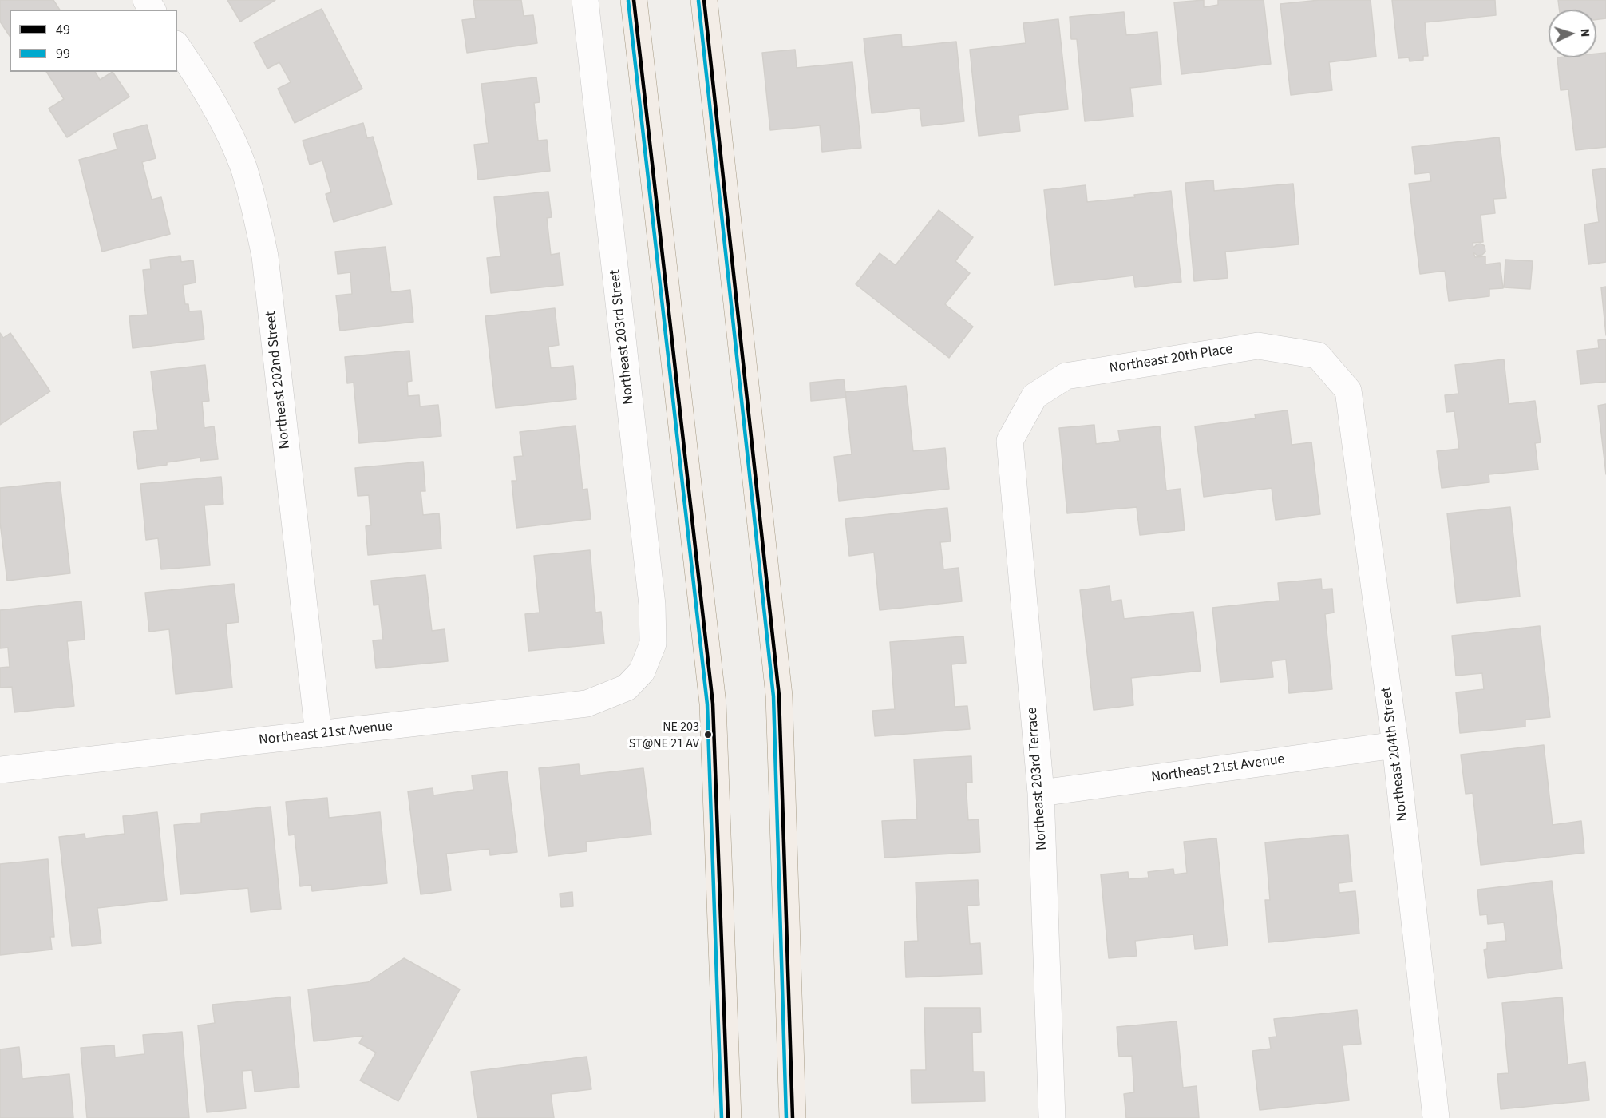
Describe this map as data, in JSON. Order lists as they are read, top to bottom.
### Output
{
  "streets": {
    "street": [
      "Northeast 203rd Street",
      "Northeast 20th Place",
      "Northeast 202nd Street",
      "Northeast 21st Avenue",
      "Northeast 204th Street",
      "Northeast 203rd Terrace"
    ]
  },
  "crossings": [
    ["Northeast 203rd Street", "Northeast 21st Avenue"],
    ["Northeast 20th Place", "Northeast 204th Street"],
    ["Northeast 20th Place", "Northeast 203rd Terrace"],
    ["Northeast 202nd Street", "Northeast 21st Avenue"],
    ["Northeast 21st Avenue", "Northeast 204th Street"],
    ["Northeast 21st Avenue", "Northeast 203rd Terrace"]
  ],
  "places": ["NE 203 ST@NE 21 AV"],
  "lines": ["transit line 49", "transit line 99"],
  "legend": ["49", "99"],
  "north": "right"
}
